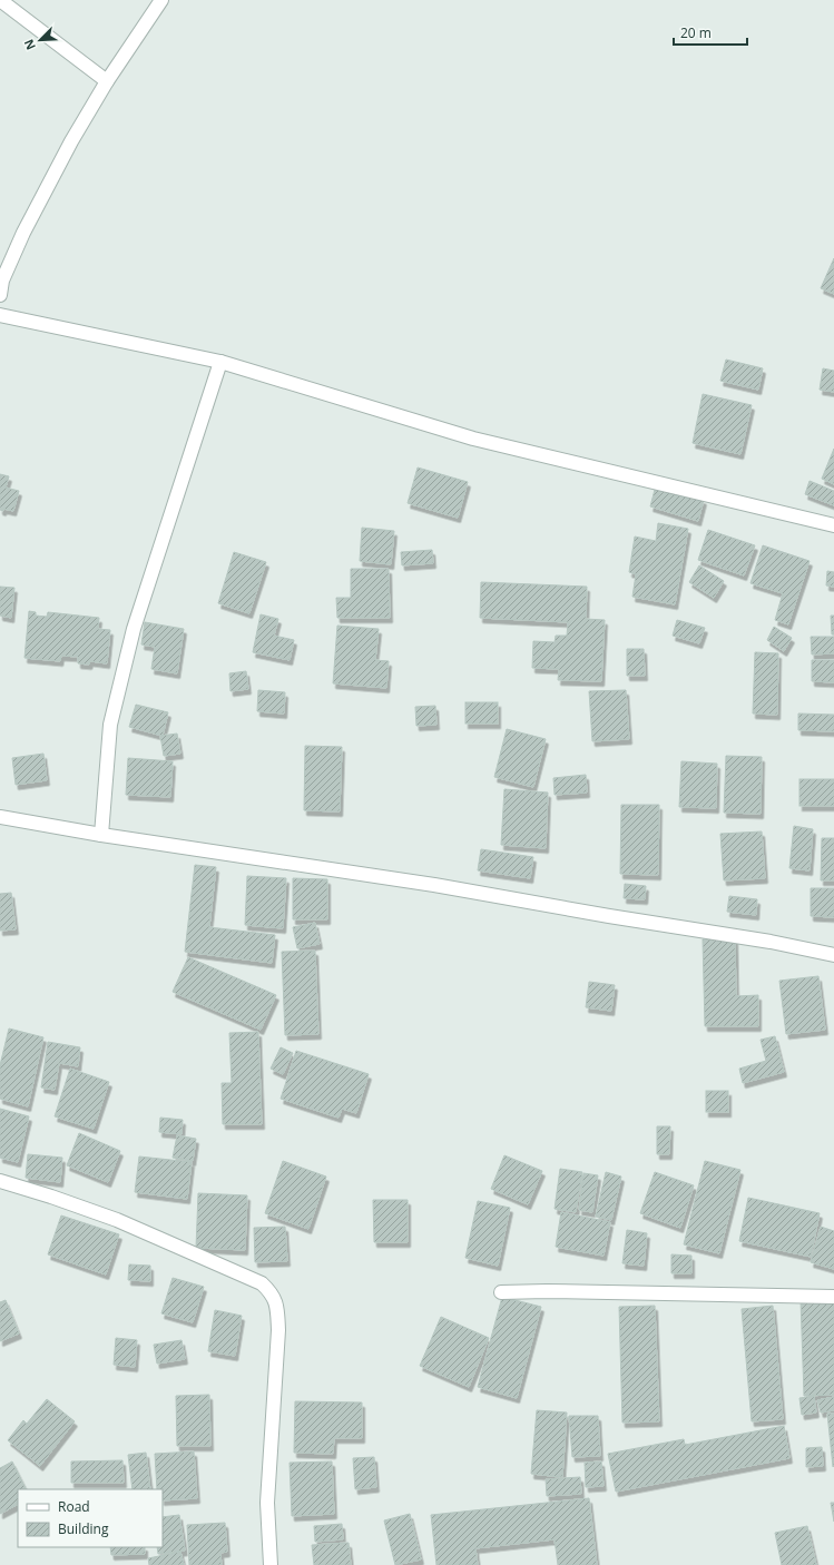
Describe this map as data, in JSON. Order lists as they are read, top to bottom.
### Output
{
  "legend": ["Road", "Building"],
  "scale_bar": "20 m",
  "north": "bottom left"
}
